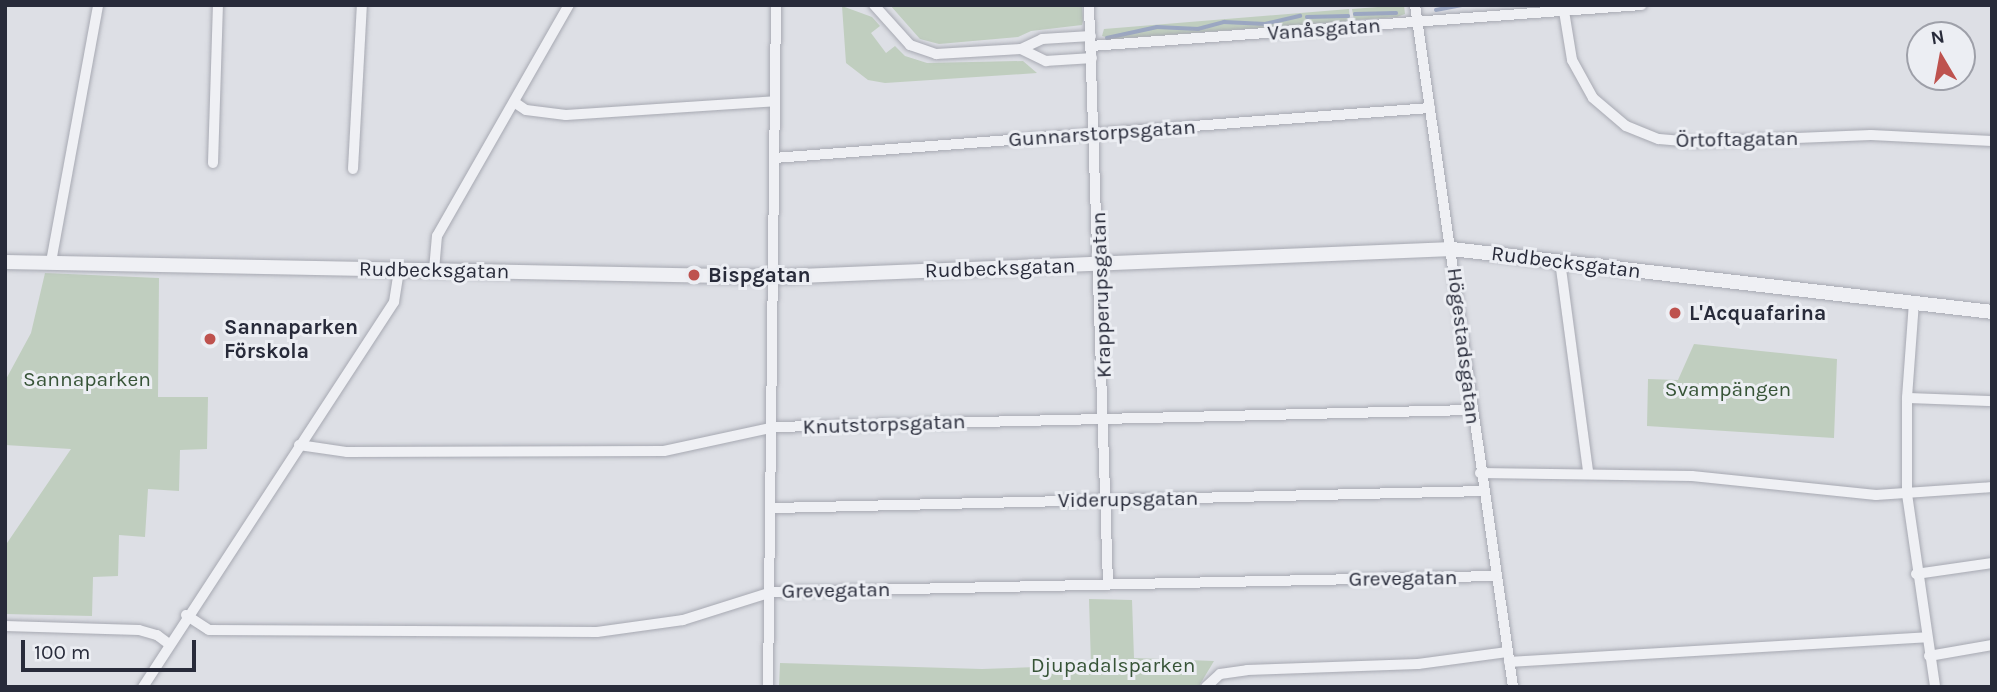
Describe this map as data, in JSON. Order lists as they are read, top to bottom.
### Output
{
  "streets": {
    "street": [
      "Vanåsgatan",
      "Gunnarstorpsgatan",
      "Örtoftagatan",
      "Rudbecksgatan",
      "Krapperupsgatan",
      "Högestadsgatan",
      "Knutstorpsgatan",
      "Viderupsgatan",
      "Grevegatan"
    ]
  },
  "crossings": [
    ["Vanåsgatan", "Örtoftagatan"],
    ["Vanåsgatan", "Krapperupsgatan"],
    ["Vanåsgatan", "Högestadsgatan"],
    ["Gunnarstorpsgatan", "Krapperupsgatan"],
    ["Gunnarstorpsgatan", "Högestadsgatan"],
    ["Rudbecksgatan", "Krapperupsgatan"],
    ["Rudbecksgatan", "Högestadsgatan"],
    ["Krapperupsgatan", "Knutstorpsgatan"],
    ["Krapperupsgatan", "Viderupsgatan"],
    ["Krapperupsgatan", "Grevegatan"],
    ["Högestadsgatan", "Knutstorpsgatan"],
    ["Högestadsgatan", "Viderupsgatan"],
    ["Högestadsgatan", "Grevegatan"]
  ],
  "parks": ["Sannaparken", "Svampängen", "Djupadalsparken"],
  "places": ["Bispgatan", "L'Acquafarina", "Sannaparken Förskola"],
  "scale_bar": "100 m",
  "north": "top"
}
